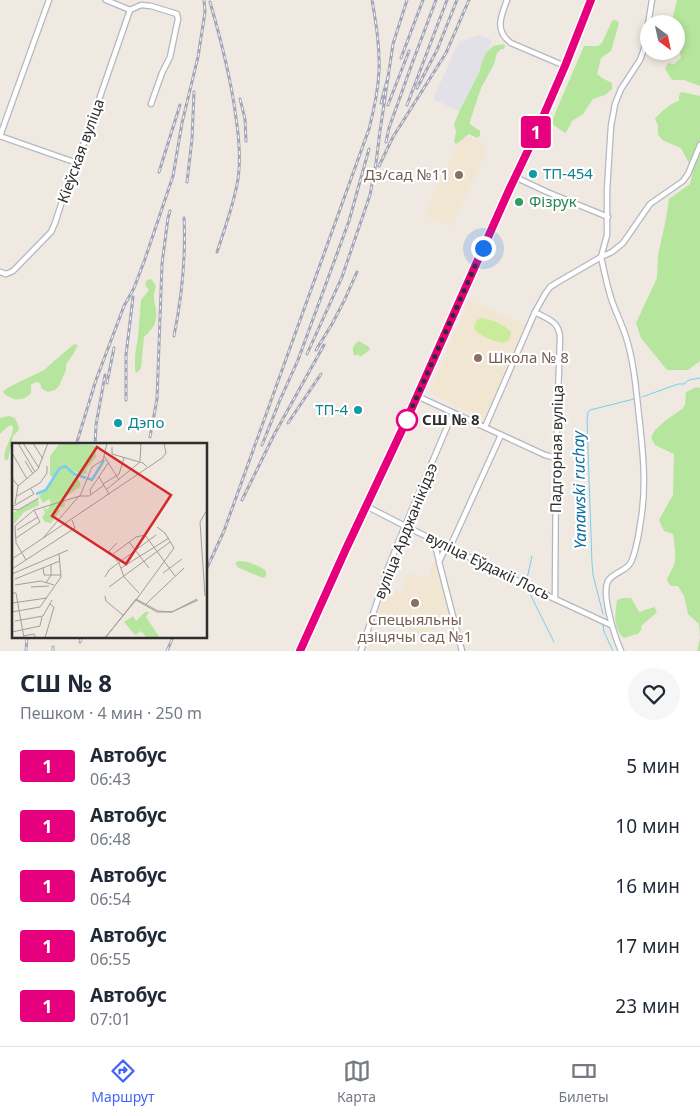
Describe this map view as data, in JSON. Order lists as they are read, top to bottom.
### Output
{
  "streets": {
    "street": [
      "Кіеўская вуліца",
      "Падгорная вуліца",
      "вуліца Арджанікідзэ",
      "вуліца Еўдакіі Лось"
    ]
  },
  "crossings": [
    ["Падгорная вуліца", "вуліца Еўдакіі Лось"],
    ["вуліца Арджанікідзэ", "вуліца Еўдакіі Лось"]
  ],
  "water": ["Yanawski ruchay"],
  "places": [
    "ТП-454",
    "Дз/сад №11",
    "Фізрук",
    "Школа № 8",
    "ТП-4",
    "СШ № 8",
    "Дэпо",
    "Спецыяльны дзіцячы сад №1"
  ],
  "lines": ["bus line 1"],
  "north": "bottom right",
  "page": {
    "on_map": "1",
    "heading": ["СШ № 8", "Пешком · 4 мин · 250 m"],
    "list": [
      {
        "mark": "1",
        "name": "Автобус",
        "note": "06:43",
        "value": "5 мин"
      },
      {
        "mark": "1",
        "name": "Автобус",
        "note": "06:48",
        "value": "10 мин"
      },
      {
        "mark": "1",
        "name": "Автобус",
        "note": "06:54",
        "value": "16 мин"
      },
      {
        "mark": "1",
        "name": "Автобус",
        "note": "06:55",
        "value": "17 мин"
      },
      {
        "mark": "1",
        "name": "Автобус",
        "note": "07:01",
        "value": "23 мин"
      }
    ],
    "tabs": ["Маршрут", "Карта", "Билеты"]
  }
}
